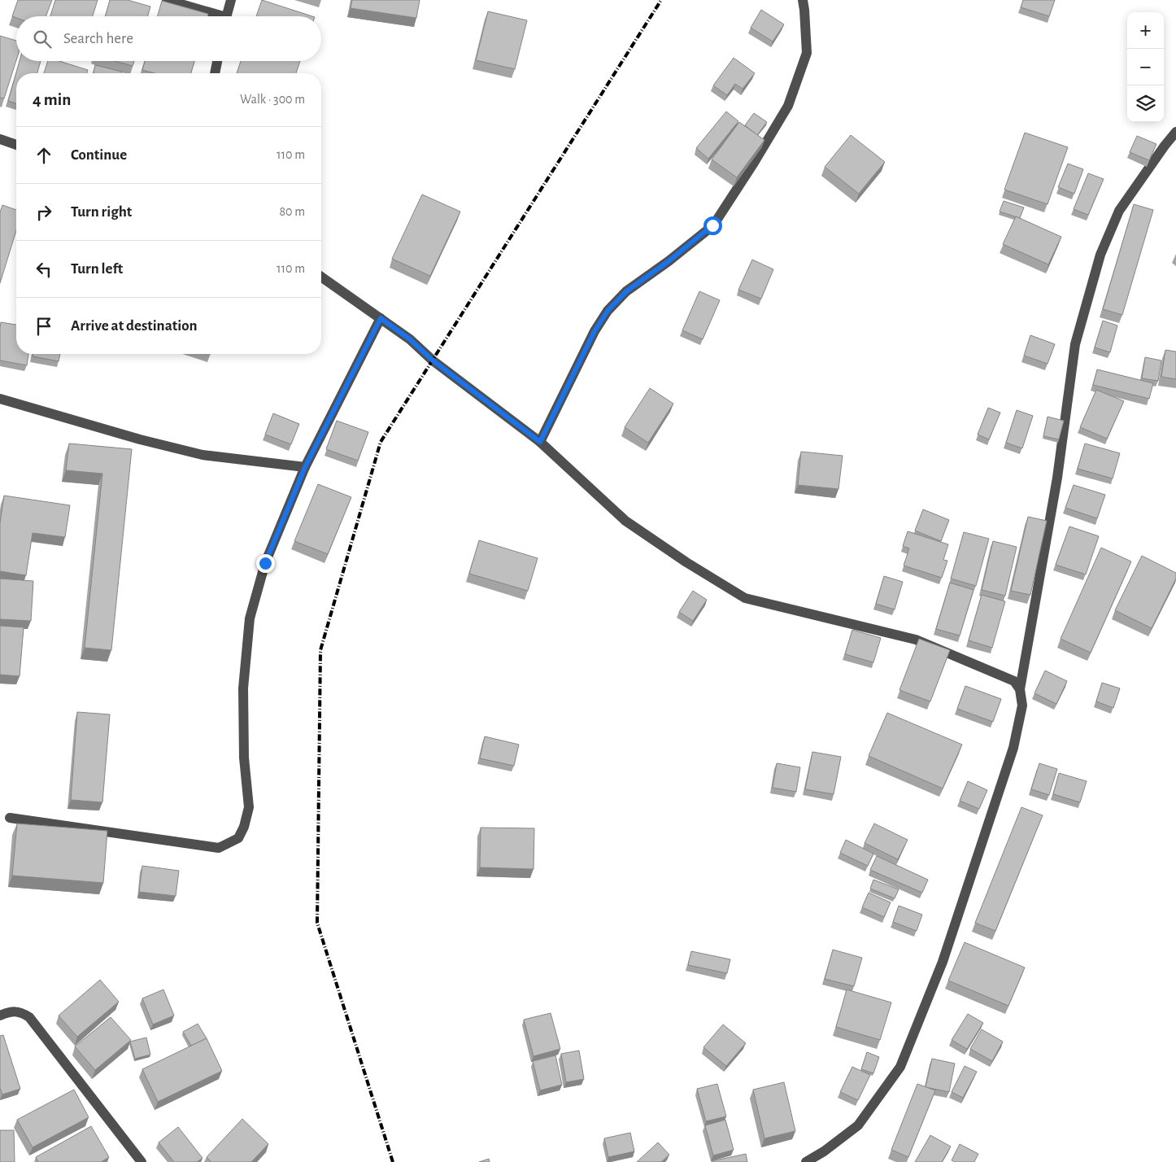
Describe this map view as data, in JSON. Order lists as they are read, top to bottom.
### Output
{
  "page": {
    "map_buttons": ["+", "−"],
    "search": "Search here",
    "heading": ["4 min", "Walk · 300 m"],
    "list": [
      ["Continue", "110 m"],
      ["Turn right", "80 m"],
      ["Turn left", "110 m"],
      "Arrive at destination"
    ]
  }
}
